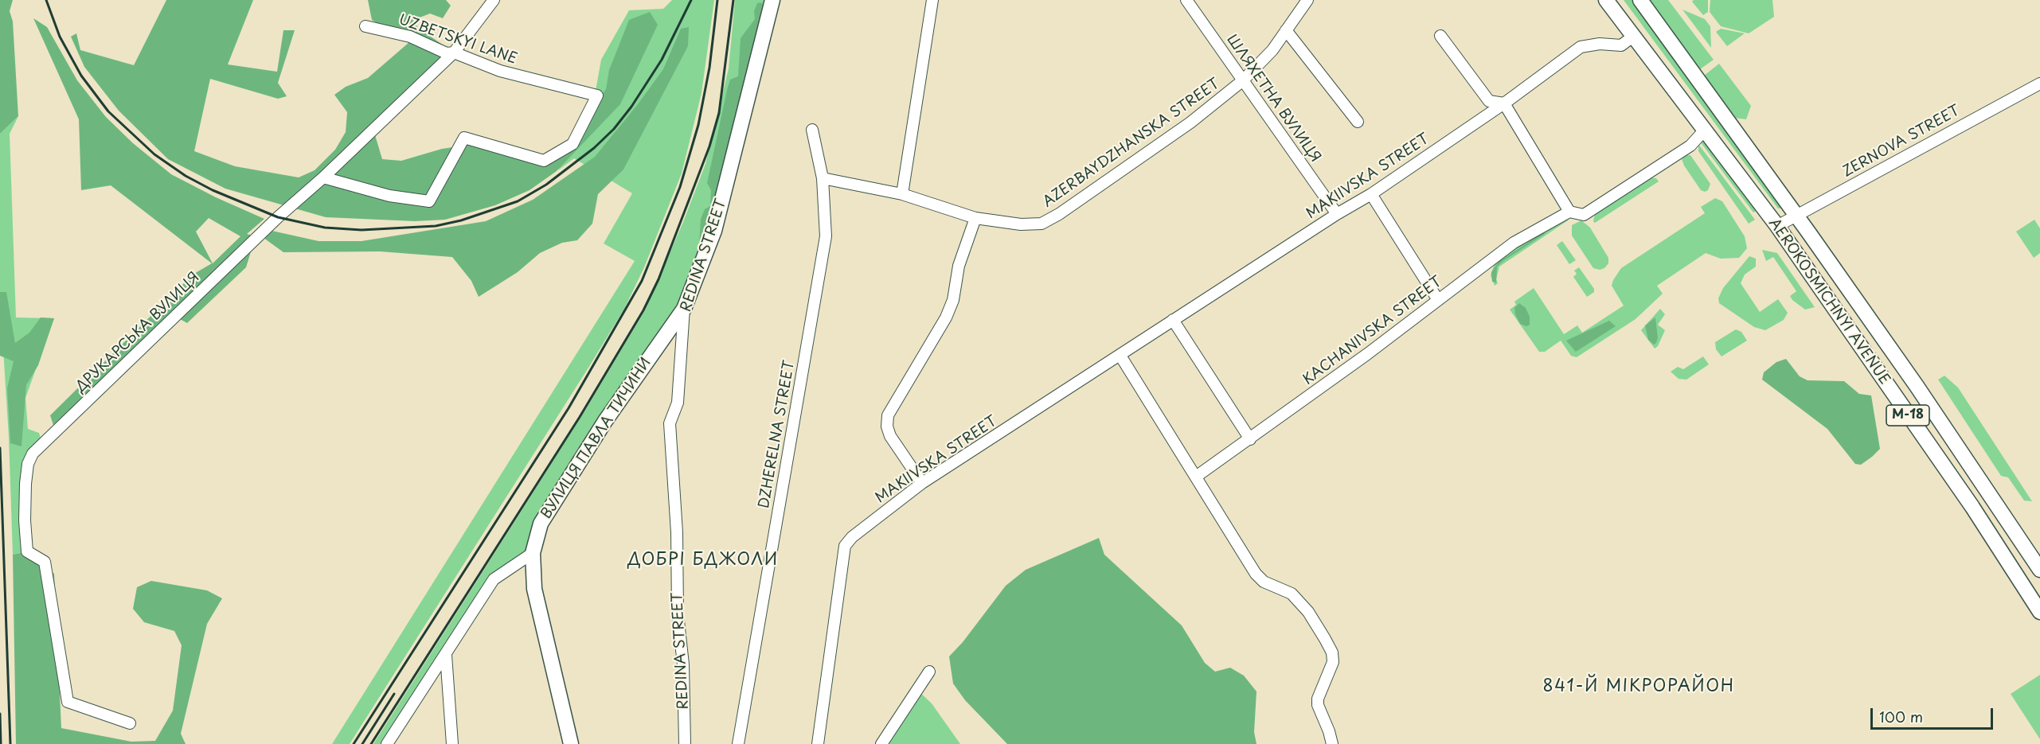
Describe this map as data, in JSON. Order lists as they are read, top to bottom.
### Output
{
  "streets": {
    "main road": [
      "REDINA STREET",
      "AEROKOSMICHNYI AVENUE",
      "М-18",
      "ВУЛИЦЯ ПАВЛА ТИЧИНИ"
    ],
    "street": [
      "UZBETSKYI LANE",
      "ШЛЯХЕТНА ВУЛИЦЯ",
      "ZERNOVA STREET",
      "AZERBAYDZHANSKA STREET",
      "MAKIIVSKA STREET",
      "KACHANIVSKA STREET",
      "ДРУКАРСЬКА ВУЛИЦЯ",
      "DZHERELNA STREET"
    ]
  },
  "crossings": [
    ["UZBETSKYI LANE", "ДРУКАРСЬКА ВУЛИЦЯ"],
    ["ШЛЯХЕТНА ВУЛИЦЯ", "AZERBAYDZHANSKA STREET"],
    ["ШЛЯХЕТНА ВУЛИЦЯ", "MAKIIVSKA STREET"],
    ["ZERNOVA STREET", "AEROKOSMICHNYI AVENUE"],
    ["AZERBAYDZHANSKA STREET", "DZHERELNA STREET"],
    ["MAKIIVSKA STREET", "AEROKOSMICHNYI AVENUE"],
    ["REDINA STREET", "ВУЛИЦЯ ПАВЛА ТИЧИНИ"],
    ["AEROKOSMICHNYI AVENUE", "KACHANIVSKA STREET"]
  ],
  "districts": ["ДОБРІ БДЖОЛИ", "841-Й МІКРОРАЙОН"],
  "scale_bar": "100 m"
}
